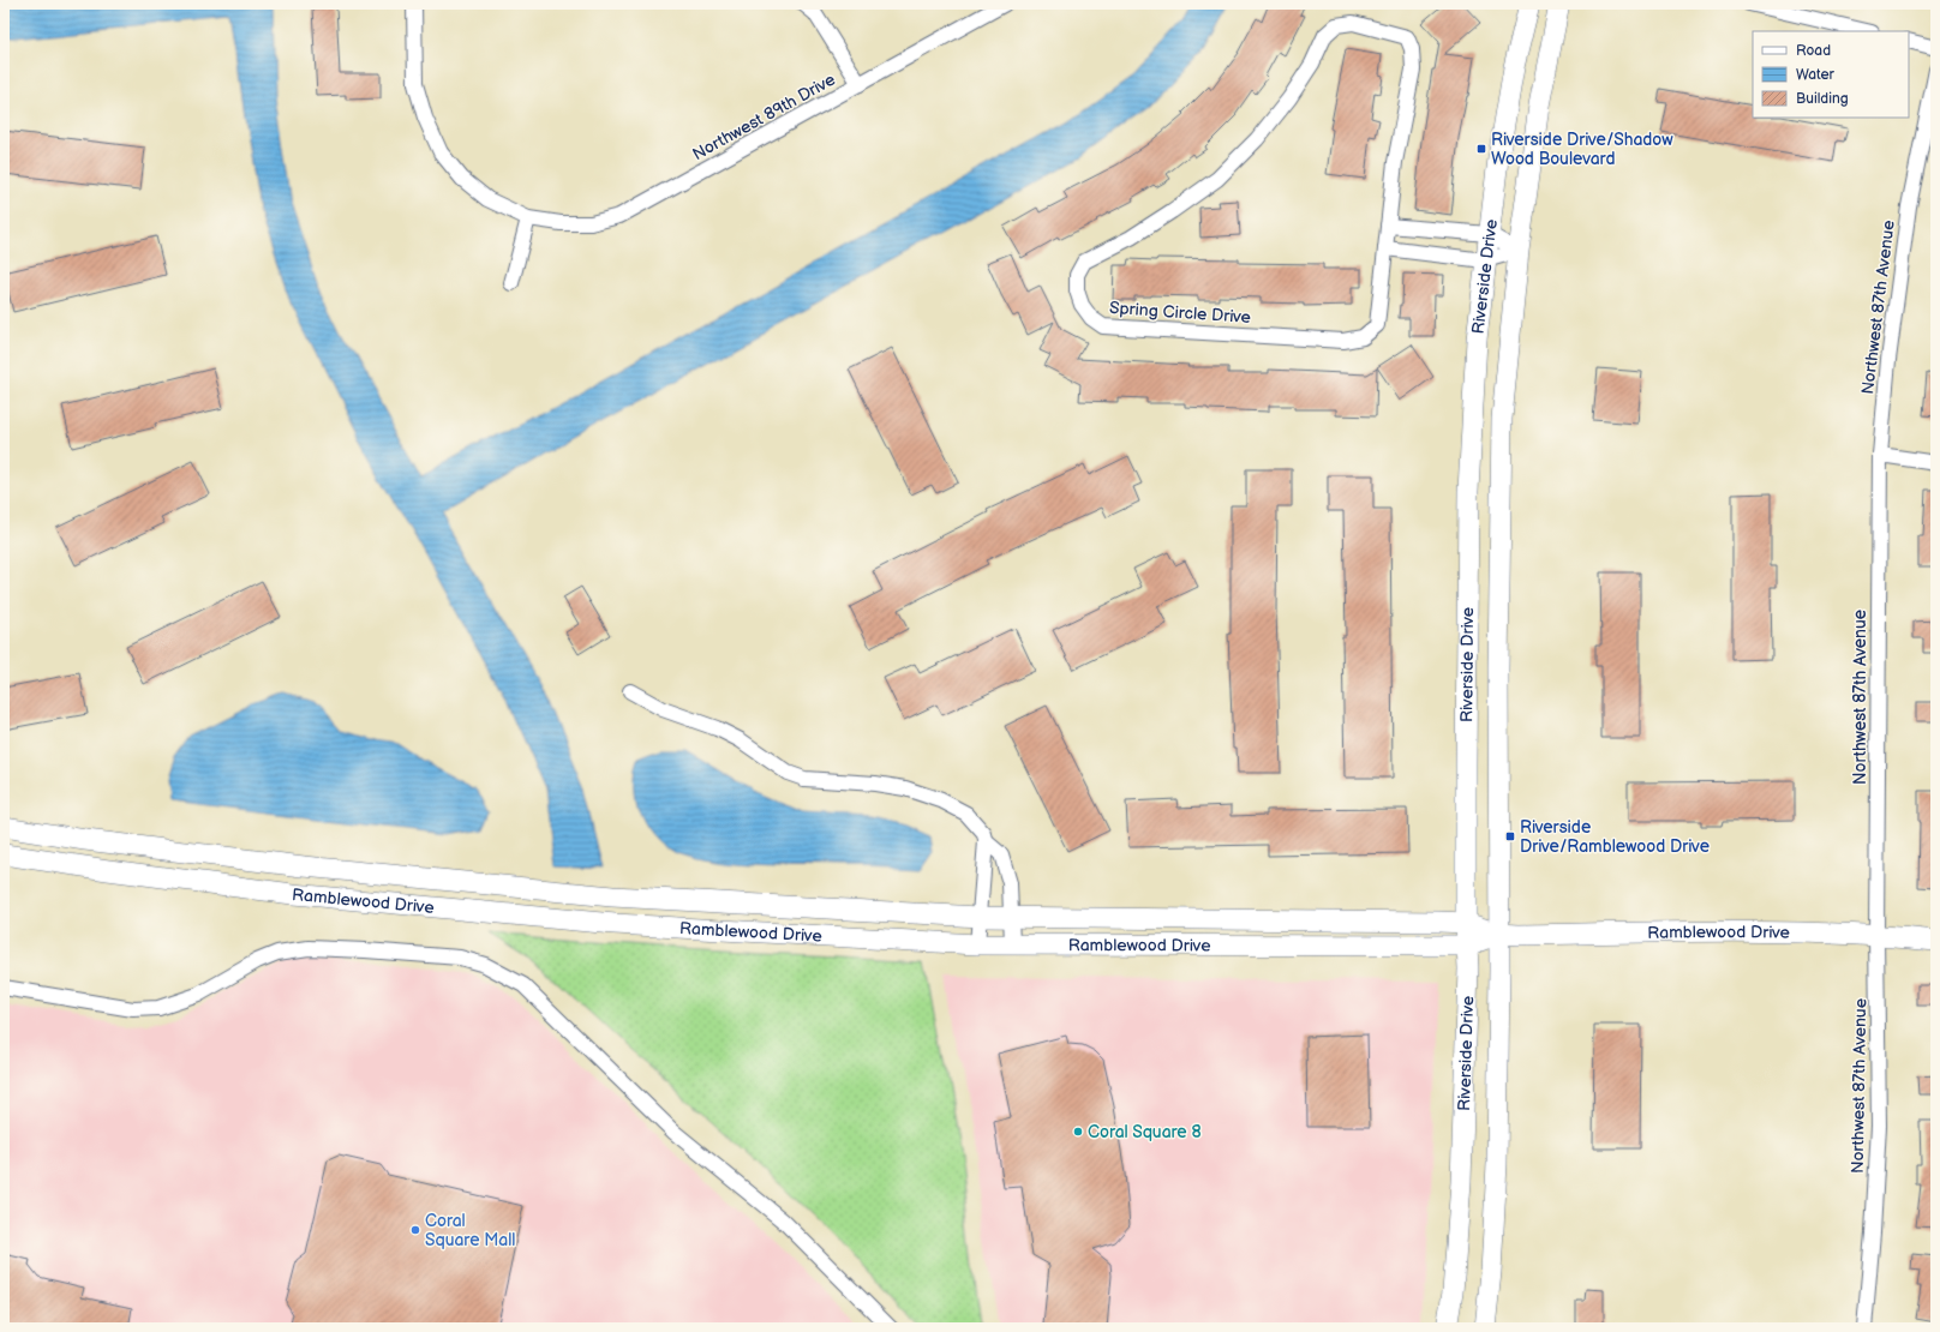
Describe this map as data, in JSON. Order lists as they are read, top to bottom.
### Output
{
  "streets": {
    "street": [
      "Northwest 89th Drive",
      "Riverside Drive",
      "Northwest 87th Avenue",
      "Spring Circle Drive",
      "Ramblewood Drive"
    ]
  },
  "crossings": [
    ["Riverside Drive", "Ramblewood Drive"],
    ["Northwest 87th Avenue", "Ramblewood Drive"]
  ],
  "places": {
    "transit": ["Riverside Drive/Shadow Wood Boulevard", "Riverside Drive/Ramblewood Drive"],
    "other": ["Coral Square 8", "Coral Square Mall"]
  },
  "legend": ["Road", "Water", "Building"]
}
